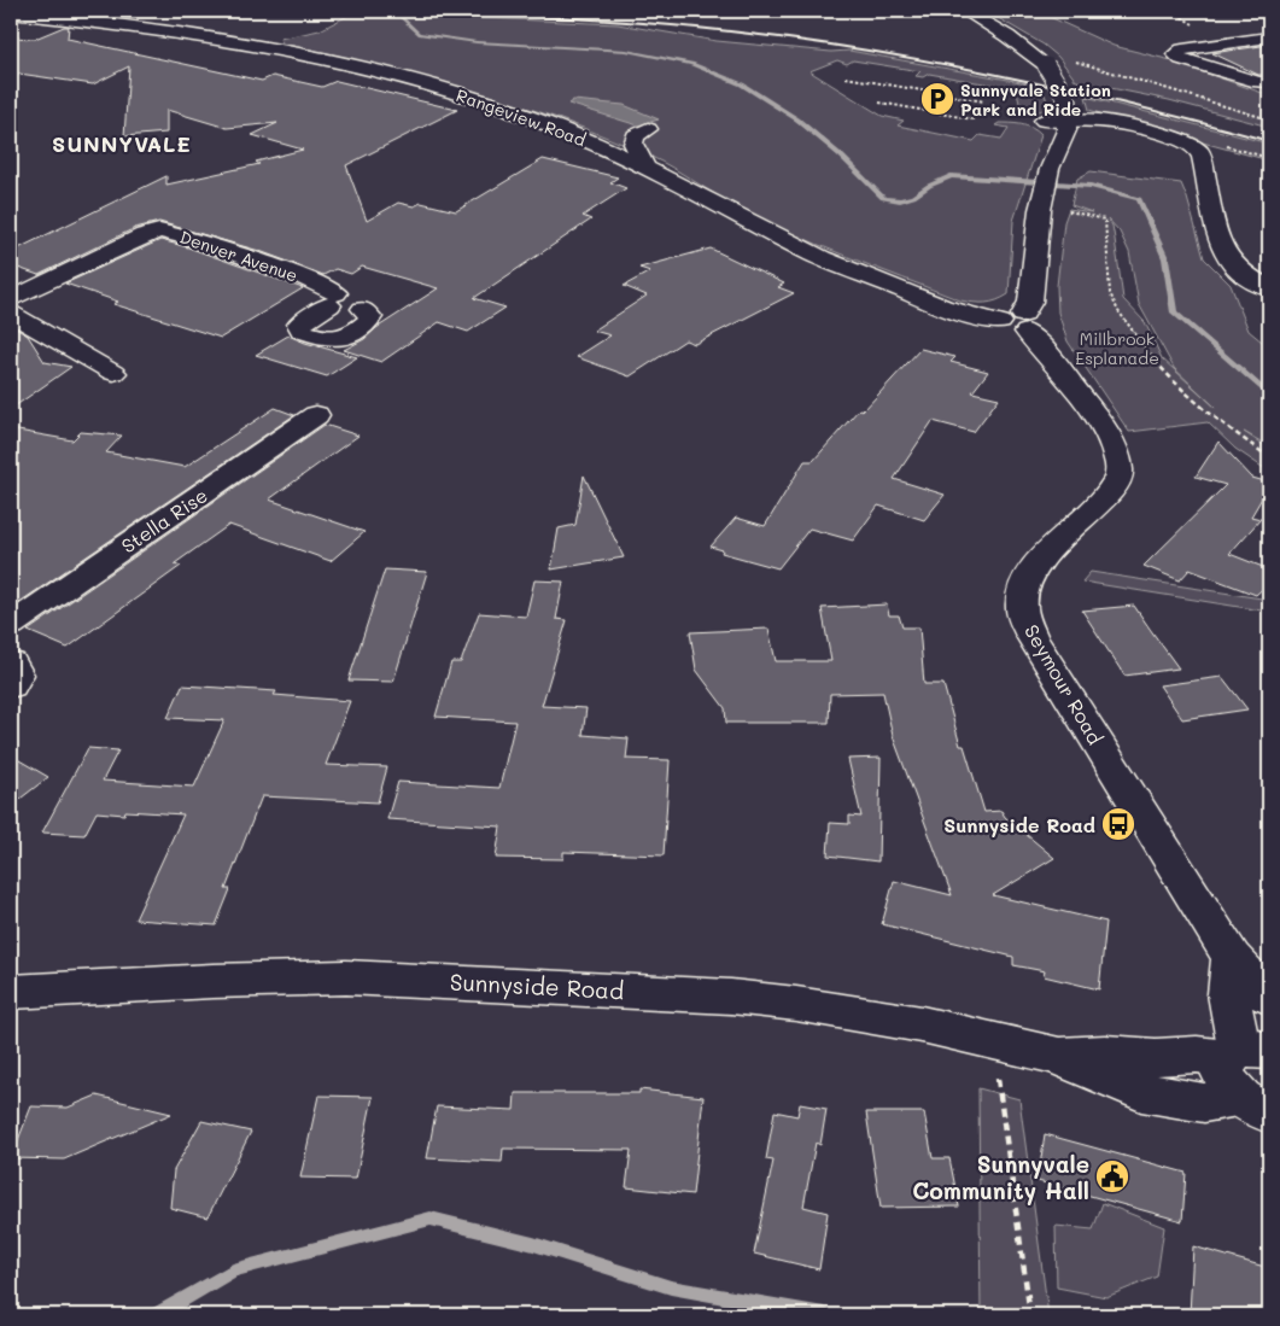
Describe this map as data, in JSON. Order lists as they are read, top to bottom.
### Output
{
  "streets": {
    "street": [
      "Rangeview Road",
      "Denver Avenue",
      "Stella Rise",
      "Seymour Road",
      "Sunnyside Road"
    ]
  },
  "crossings": [
    ["Rangeview Road", "Seymour Road"]
  ],
  "districts": ["SUNNYVALE"],
  "parks": ["Millbrook Esplanade"],
  "places": {
    "parking": ["Sunnyvale Station Park and Ride"],
    "bus stop": ["Sunnyside Road"],
    "public building": ["Sunnyvale Community Hall"]
  }
}
